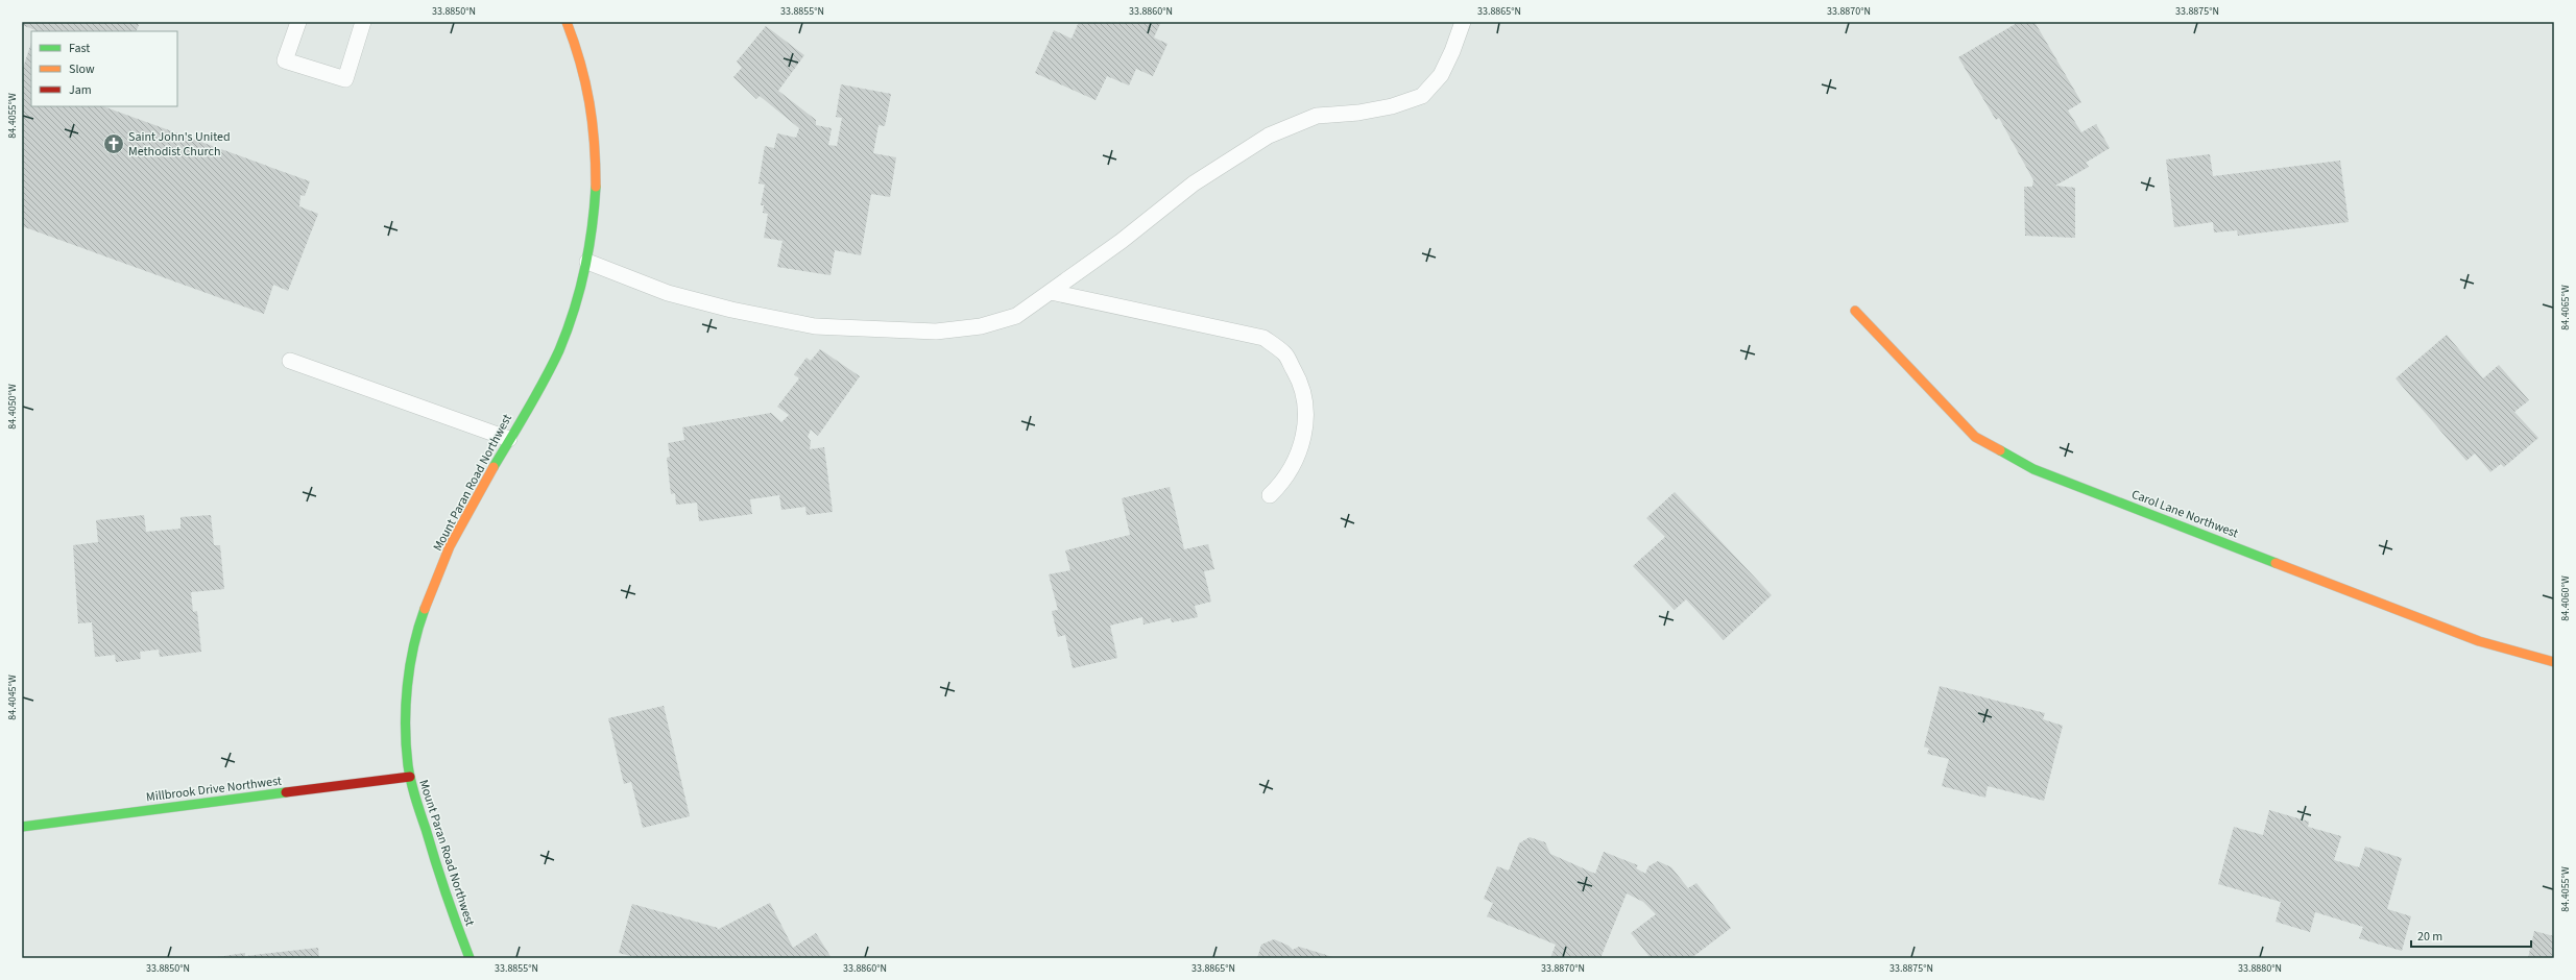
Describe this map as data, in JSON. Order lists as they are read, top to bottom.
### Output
{
  "streets": {
    "street": ["Mount Paran Road Northwest", "Carol Lane Northwest", "Millbrook Drive Northwest"]
  },
  "crossings": [
    ["Mount Paran Road Northwest", "Millbrook Drive Northwest"]
  ],
  "places": {
    "church": ["Saint John's United Methodist Church"]
  },
  "legend": ["Fast", "Slow", "Jam"],
  "scale_bar": "20 m",
  "coordinates": [
    "33.8850°N",
    "33.8855°N",
    "33.8860°N",
    "33.8865°N",
    "33.8870°N",
    "33.8875°N",
    "84.4055°W",
    "84.4065°W",
    "84.4050°W",
    "84.4060°W",
    "84.4045°W",
    "33.8880°N"
  ]
}
